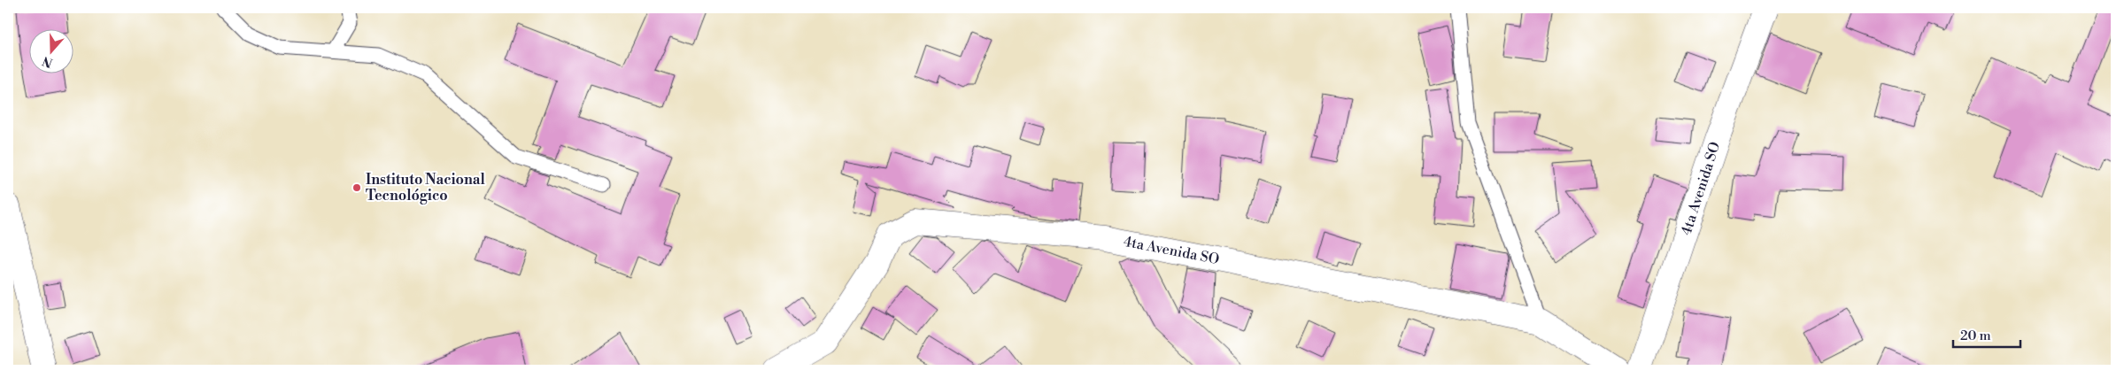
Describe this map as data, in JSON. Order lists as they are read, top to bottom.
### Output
{
  "streets": {
    "street": ["4ta Avenida SO"]
  },
  "places": ["Instituto Nacional Tecnológico"],
  "scale_bar": "20 m",
  "north": "bottom"
}
